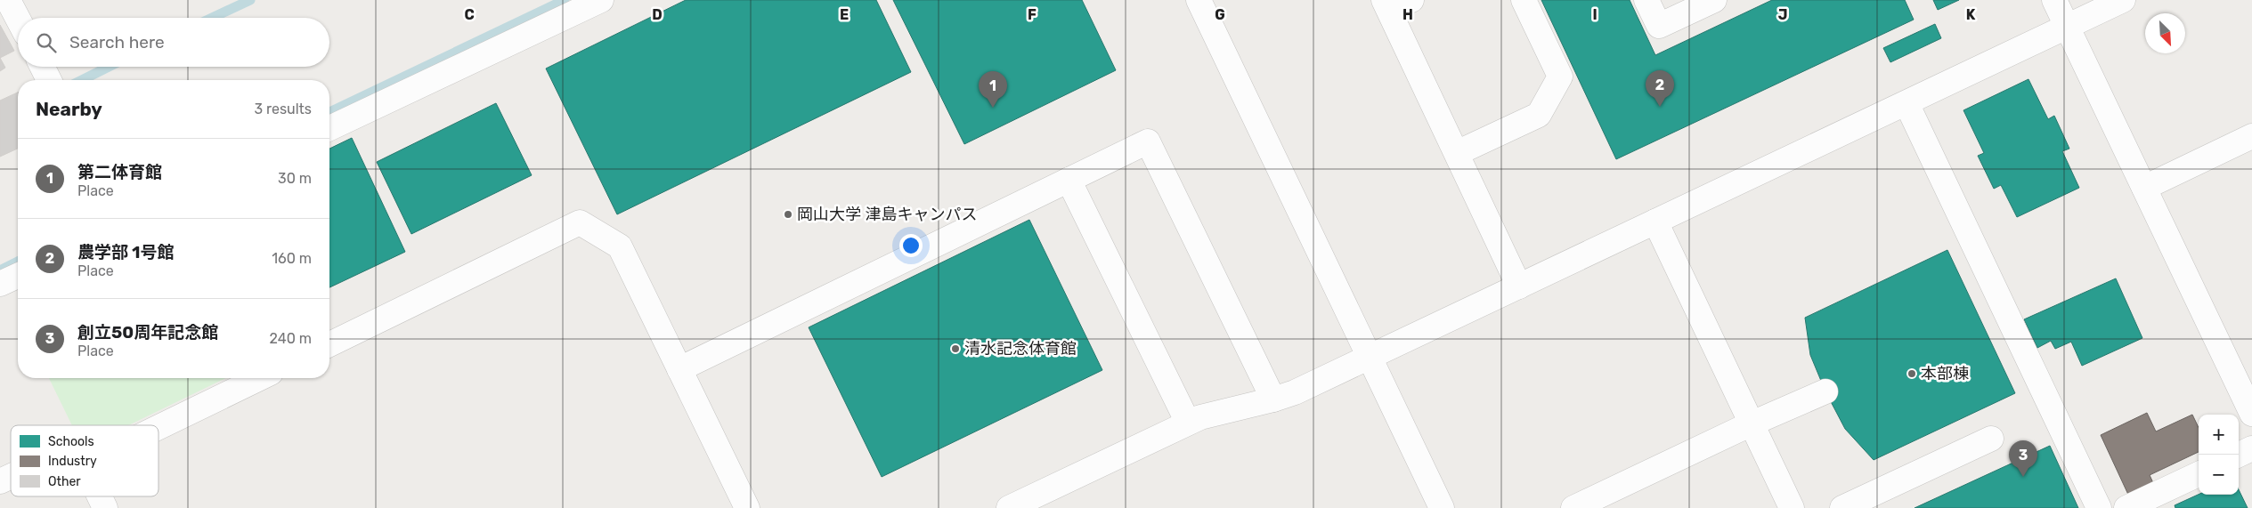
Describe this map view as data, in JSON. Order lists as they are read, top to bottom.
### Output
{
  "places": ["岡山大学 津島キャンパス", "清水記念体育館", "本部棟"],
  "legend": ["Schools", "Industry", "Other"],
  "north": "bottom right",
  "page": {
    "search": "Search here",
    "pins": ["2", "1", "3"],
    "heading": ["Nearby", "3 results"],
    "list": [
      {
        "mark": "1",
        "name": "第二体育館",
        "note": "Place",
        "value": "30 m"
      },
      {
        "mark": "2",
        "name": "農学部 1号館",
        "note": "Place",
        "value": "160 m"
      },
      {
        "mark": "3",
        "name": "創立50周年記念館",
        "note": "Place",
        "value": "240 m"
      }
    ],
    "map_buttons": ["+", "−"]
  },
  "grid": {
    "columns": [
      "C",
      "D",
      "E",
      "F",
      "G",
      "H",
      "I",
      "J",
      "K"
    ]
  }
}
